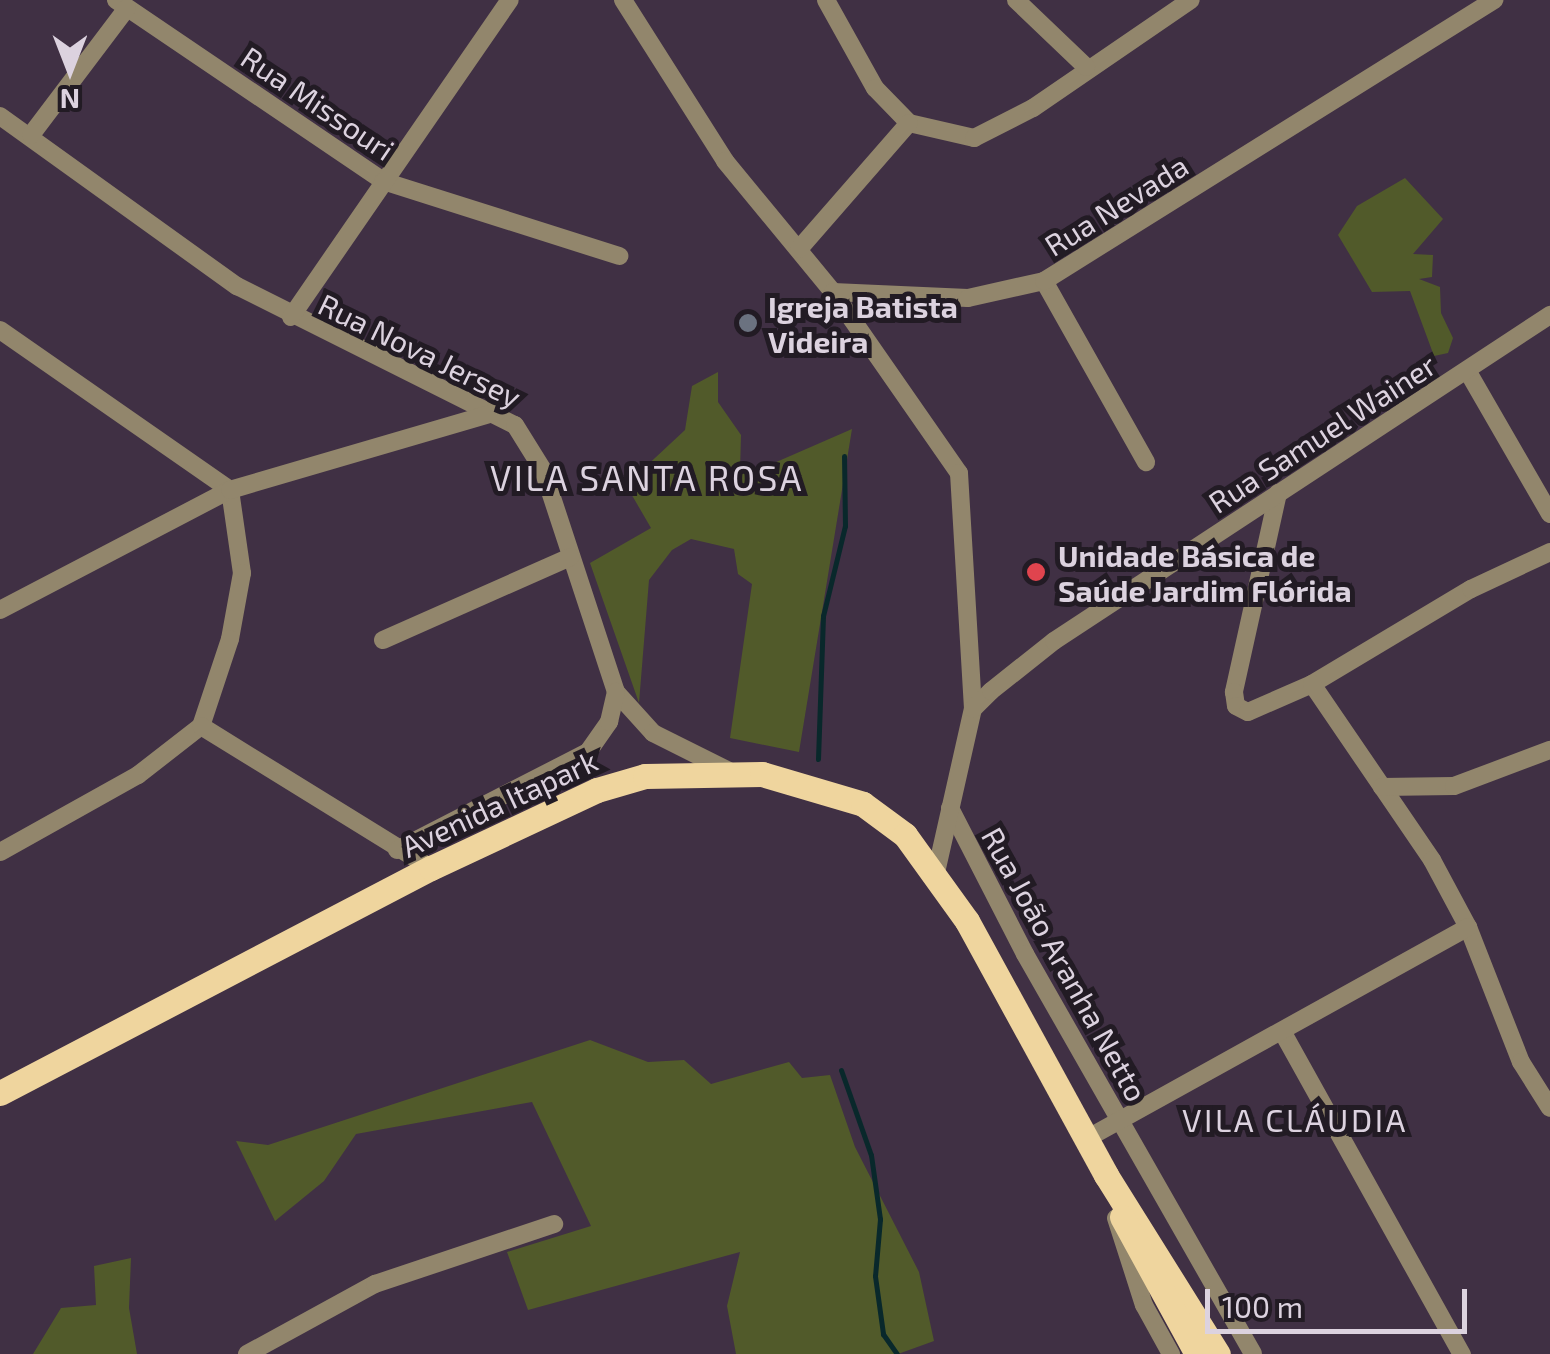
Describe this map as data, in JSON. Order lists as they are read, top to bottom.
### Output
{
  "streets": {
    "main road": ["Avenida Itapark"],
    "street": [
      "Rua Missouri",
      "Rua Nevada",
      "Rua Nova Jersey",
      "Rua Samuel Wainer",
      "Rua João Aranha Netto"
    ]
  },
  "crossings": [
    ["Rua Nova Jersey", "Avenida Itapark"]
  ],
  "districts": ["VILA SANTA ROSA", "VILA CLÁUDIA"],
  "places": ["Igreja Batista Videira", "Unidade Básica de Saúde Jardim Flórida"],
  "scale_bar": "100 m",
  "north": "bottom"
}
